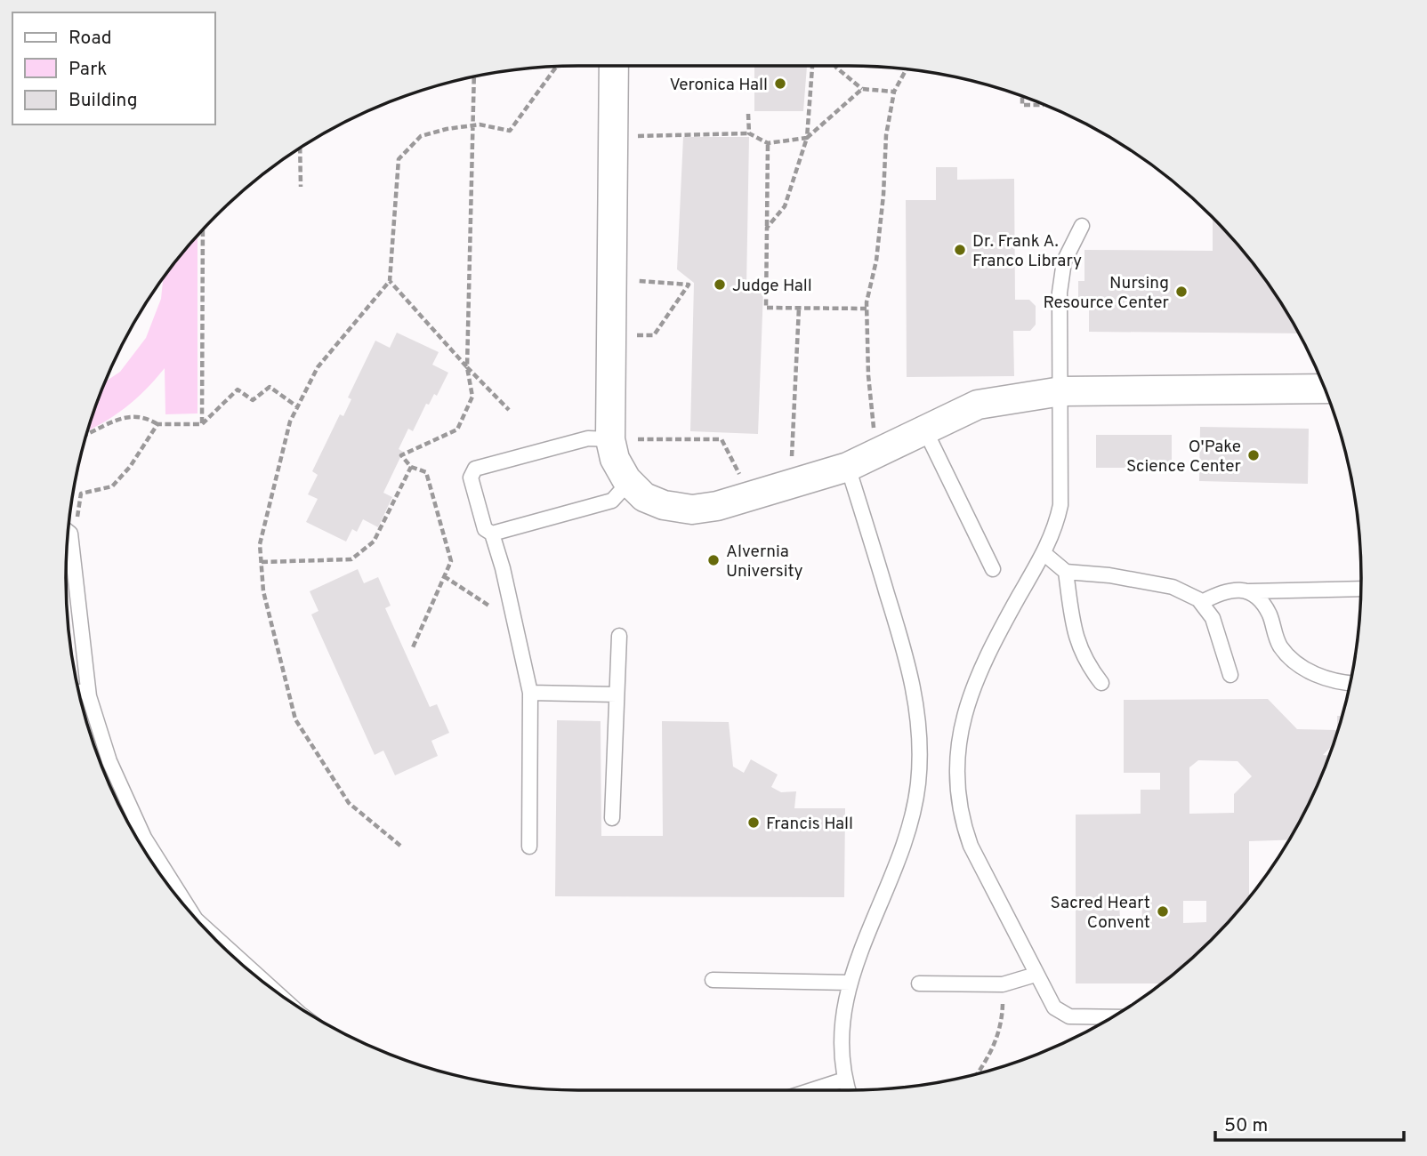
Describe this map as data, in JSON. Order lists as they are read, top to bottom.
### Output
{
  "places": [
    "Veronica Hall",
    "Dr. Frank A. Franco Library",
    "Judge Hall",
    "Nursing Resource Center",
    "O'Pake Science Center",
    "Alvernia University",
    "Francis Hall",
    "Sacred Heart Convent"
  ],
  "legend": ["Road", "Park", "Building"],
  "scale_bar": "50 m"
}
